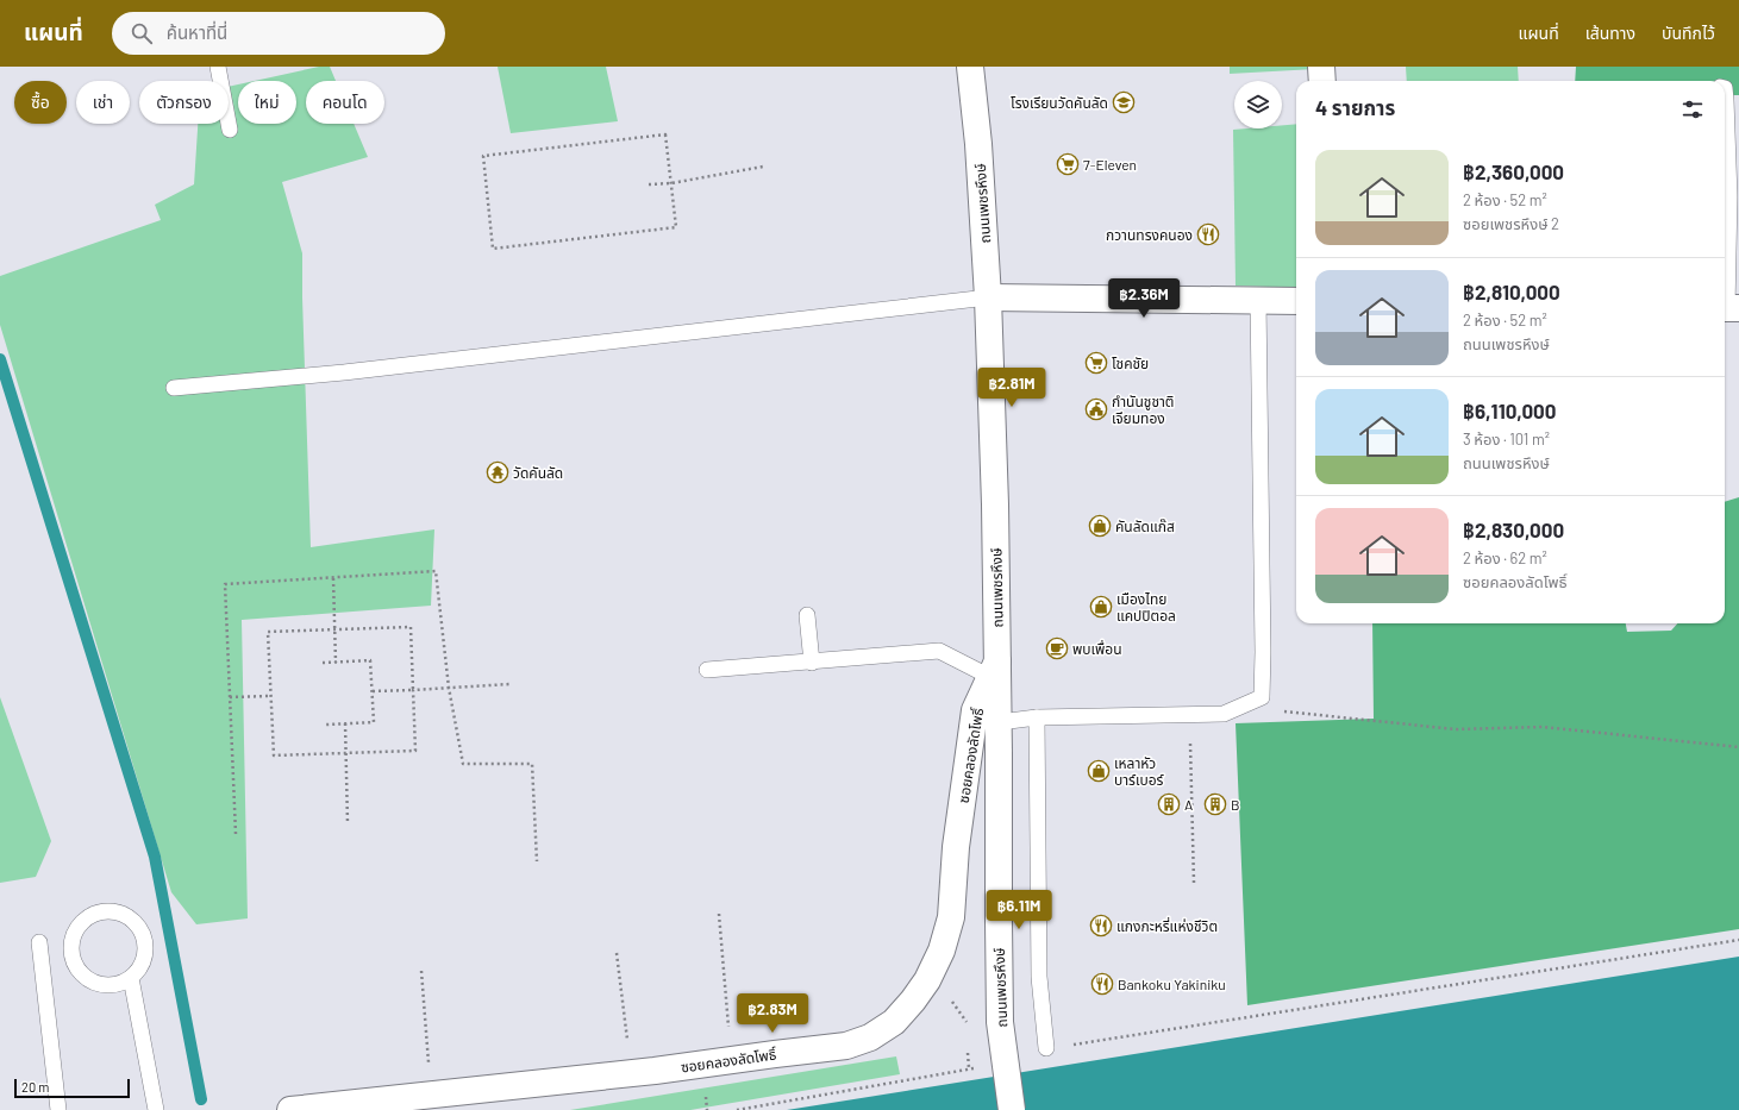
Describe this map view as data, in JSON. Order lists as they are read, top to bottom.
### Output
{
  "streets": {
    "street": ["ถนนเพชรหึงษ์", "ซอยคลองลัดโพธิ์"]
  },
  "crossings": [
    ["ถนนเพชรหึงษ์", "ซอยคลองลัดโพธิ์"]
  ],
  "places": {
    "school or university": ["โรงเรียนวัดคันลัด"],
    "supermarket": ["7-Eleven", "โชคชัย"],
    "restaurant": ["กวานทรงคนอง", "แกงกะหรี่แห่งชีวิต", "Bankoku Yakiniku"],
    "public building": ["กำนันชูชาติ เจียมทอง"],
    "temple": ["วัดคันลัด"],
    "shop": ["คันลัดแก๊ส", "เมืองไทย แคปปิตอล", "เหลาหัว บาร์เบอร์"],
    "cafe": ["พบเพื่อน"],
    "building": ["A", "B"]
  },
  "scale_bar": "20 m",
  "page": {
    "header": "แผนที่",
    "search": "ค้นหาที่นี่",
    "nav": ["แผนที่", "เส้นทาง", "บันทึกไว้"],
    "chip": [
      "ซื้อ",
      "เช่า",
      "ตัวกรอง",
      "ใหม่",
      "คอนโด"
    ],
    "heading": "4 รายการ",
    "list": [
      {
        "name": "฿2,360,000",
        "note": "2 ห้อง · 52 m² · ซอยเพชรหึงษ์ 2"
      },
      {
        "name": "฿2,810,000",
        "note": "2 ห้อง · 52 m² · ถนนเพชรหึงษ์"
      },
      {
        "name": "฿6,110,000",
        "note": "3 ห้อง · 101 m² · ถนนเพชรหึงษ์"
      },
      {
        "name": "฿2,830,000",
        "note": "2 ห้อง · 62 m² · ซอยคลองลัดโพธิ์"
      }
    ],
    "price": [
      "฿2.36M",
      "฿2.81M",
      "฿6.11M",
      "฿2.83M"
    ],
    "scale": "20 m"
  }
}
